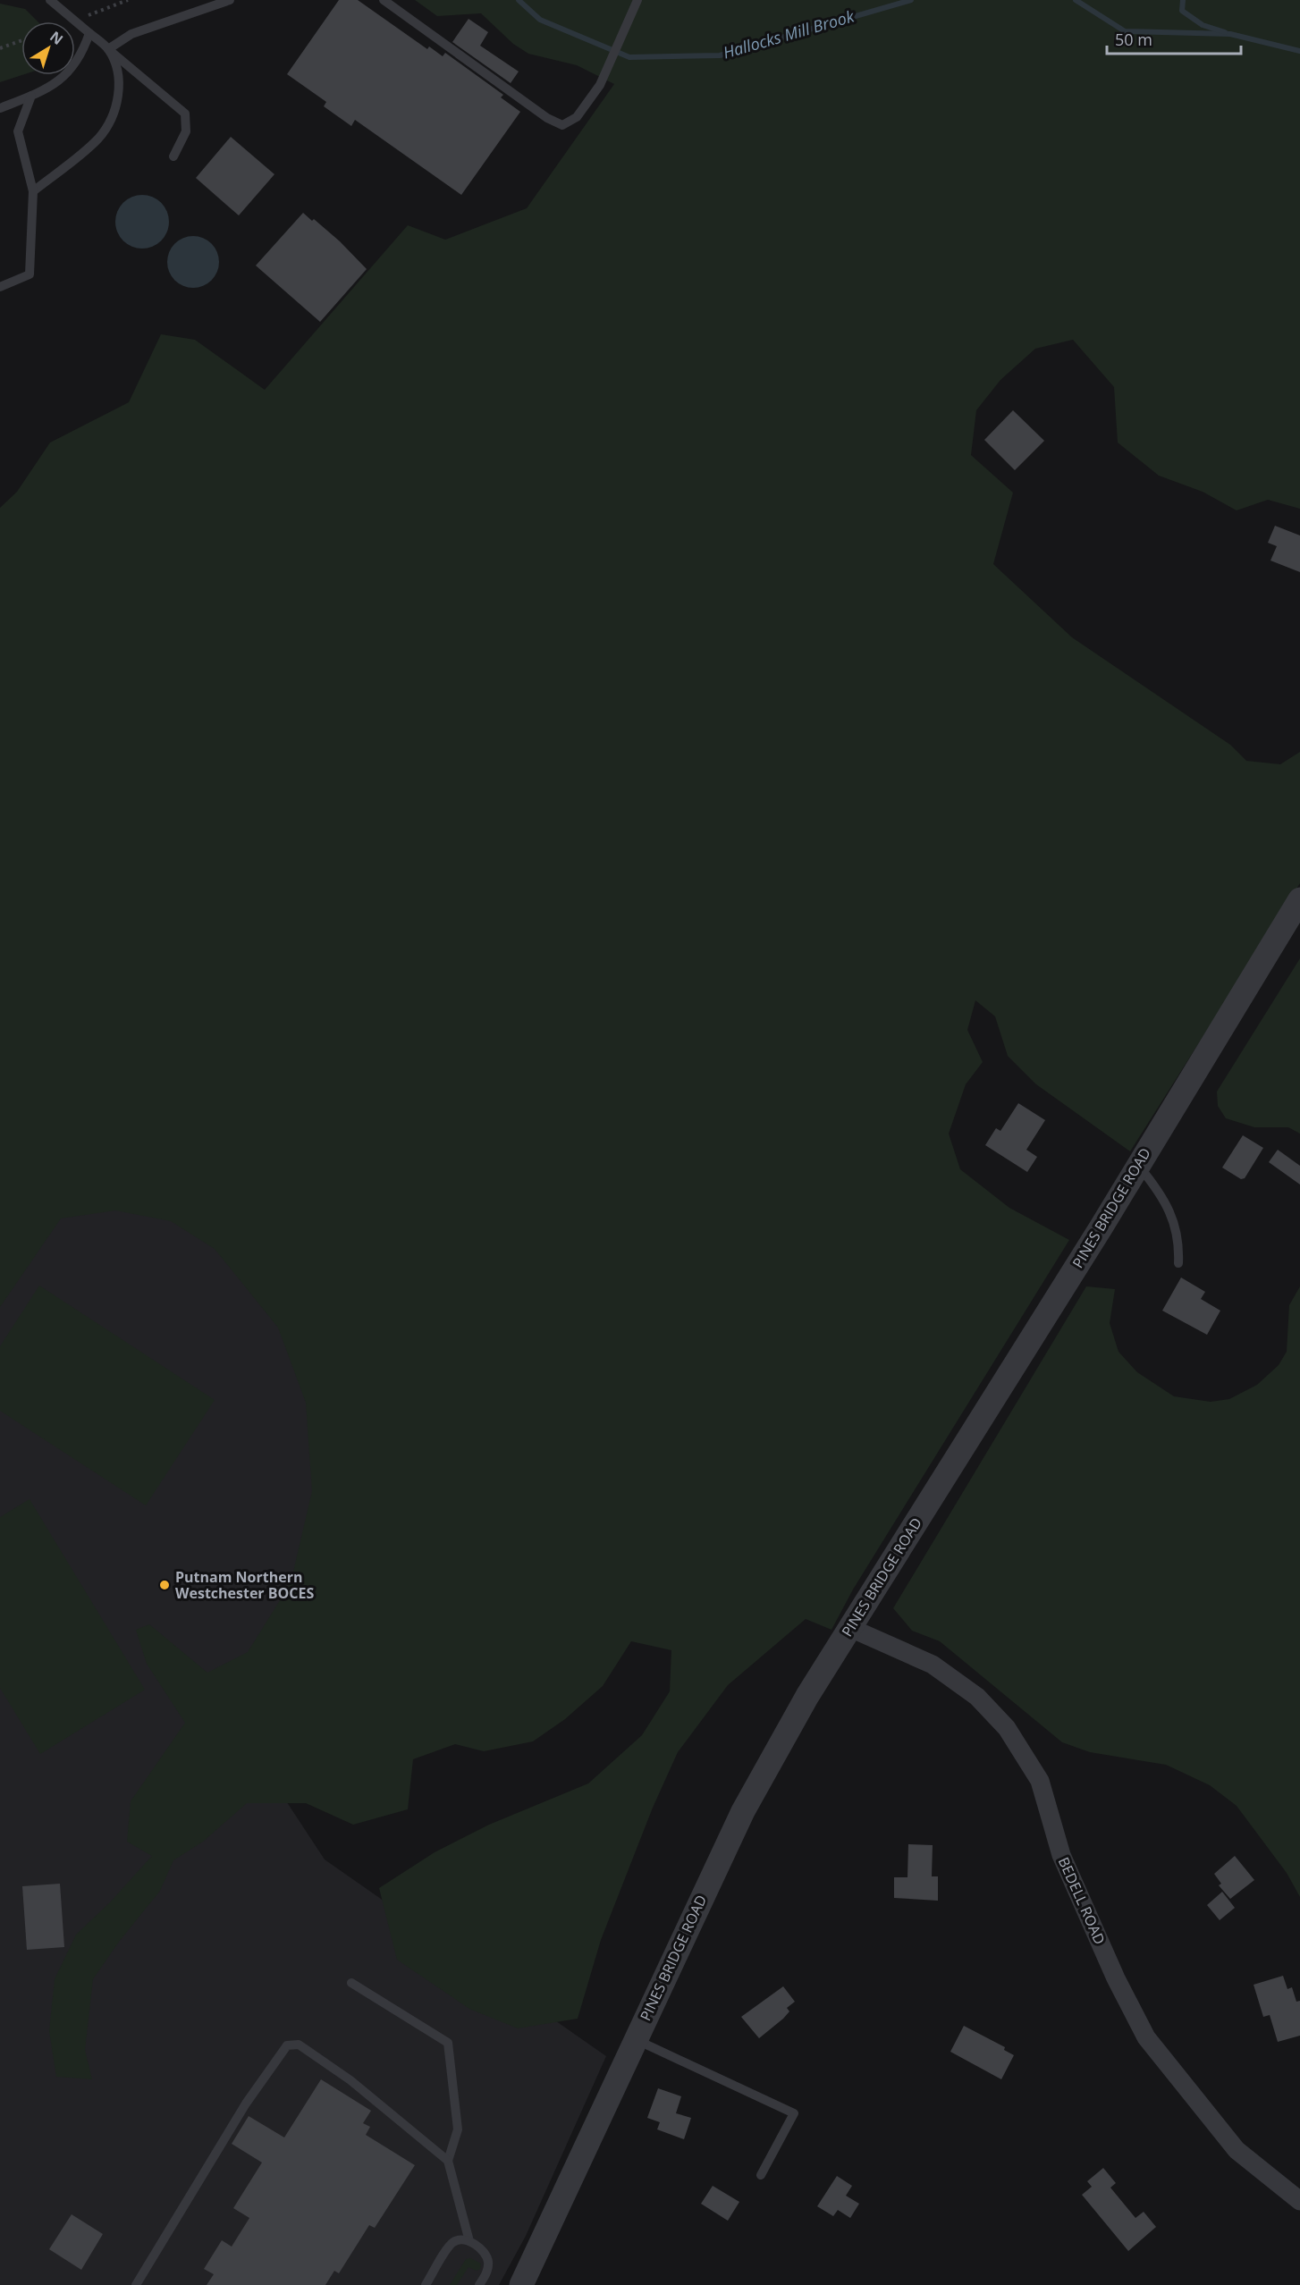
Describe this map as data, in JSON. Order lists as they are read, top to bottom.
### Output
{
  "streets": {
    "street": ["PINES BRIDGE ROAD", "BEDELL ROAD"]
  },
  "crossings": [
    ["PINES BRIDGE ROAD", "BEDELL ROAD"]
  ],
  "water": ["Hallocks Mill Brook"],
  "places": ["Putnam Northern Westchester BOCES"],
  "scale_bar": "50 m",
  "north": "top right"
}
